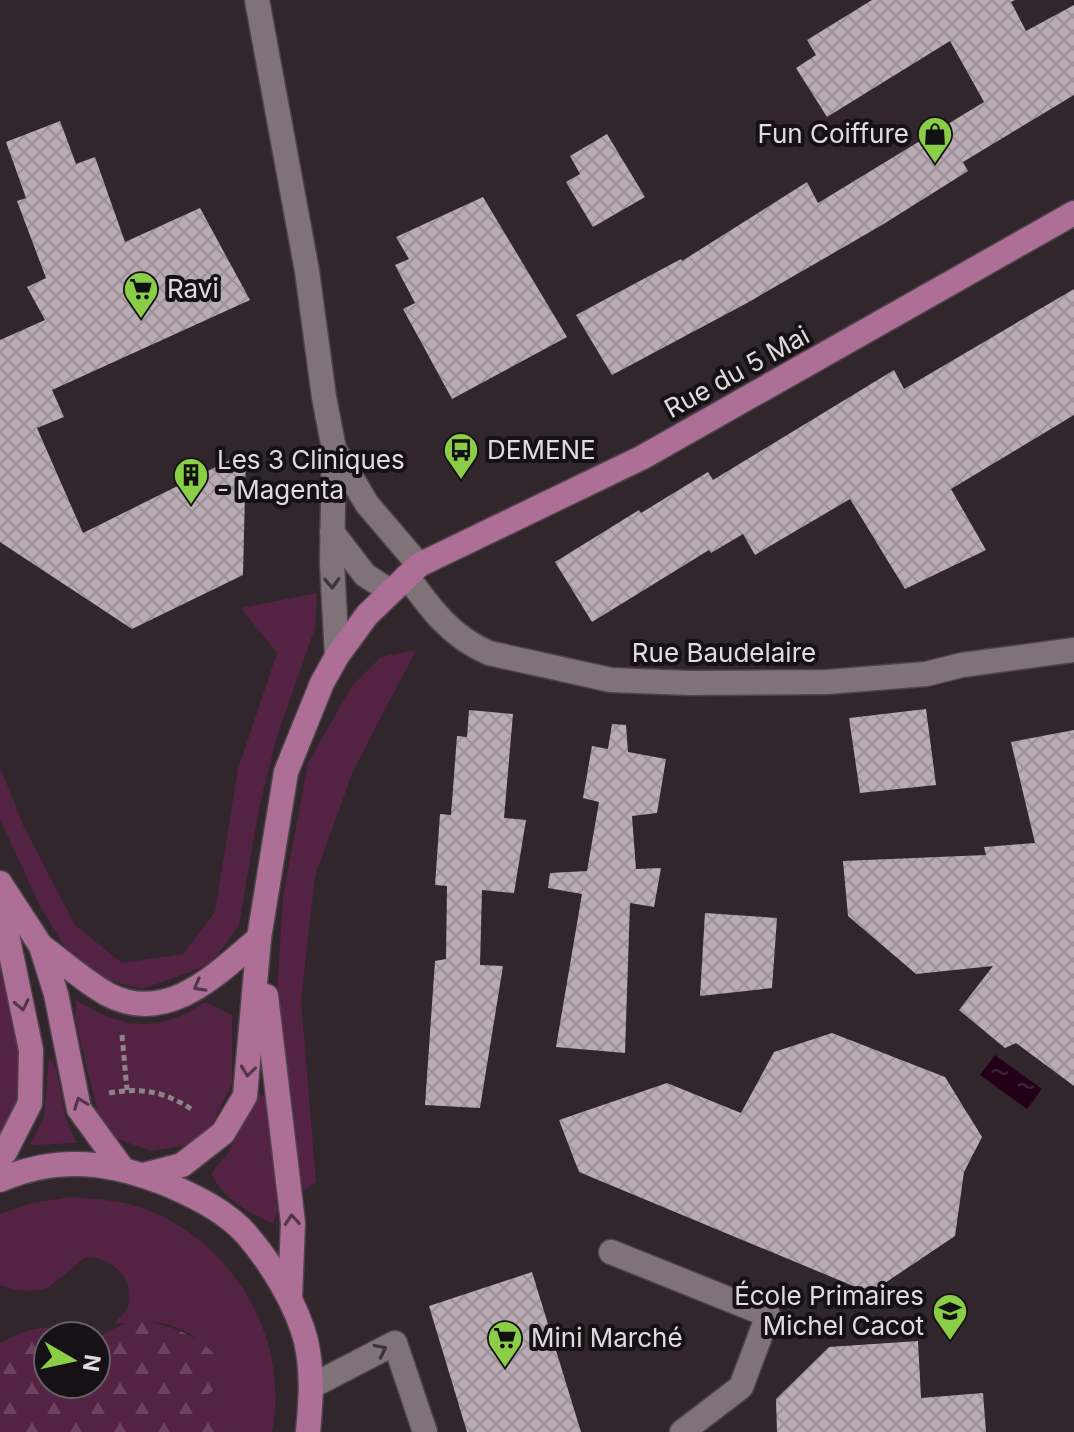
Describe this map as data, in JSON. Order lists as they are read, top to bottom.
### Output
{
  "streets": {
    "main road": ["Rue du 5 Mai"],
    "street": ["Rue Baudelaire"]
  },
  "crossings": [
    ["Rue du 5 Mai", "Rue Baudelaire"]
  ],
  "places": {
    "shop": ["Fun Coiffure"],
    "supermarket": ["Ravi", "Mini Marché"],
    "bus stop": ["DEMENE"],
    "building": ["Les 3 Cliniques - Magenta"],
    "school or university": ["École Primaires Michel Cacot"]
  },
  "north": "right"
}
